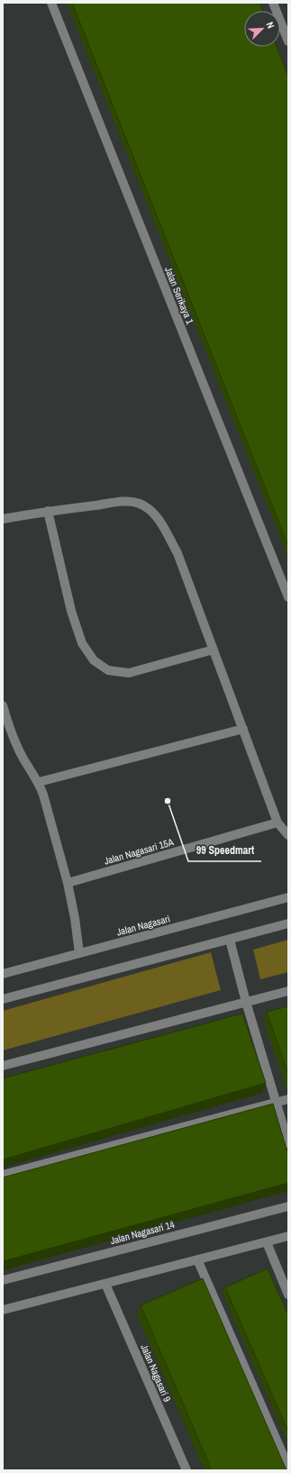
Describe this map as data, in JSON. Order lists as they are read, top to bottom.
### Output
{
  "streets": {
    "street": [
      "Jalan Serikaya 1",
      "Jalan Nagasari 15A",
      "Jalan Nagasari",
      "Jalan Nagasari 14",
      "Jalan Nagasari 9"
    ]
  },
  "places": ["99 Speedmart"],
  "north": "top right"
}
